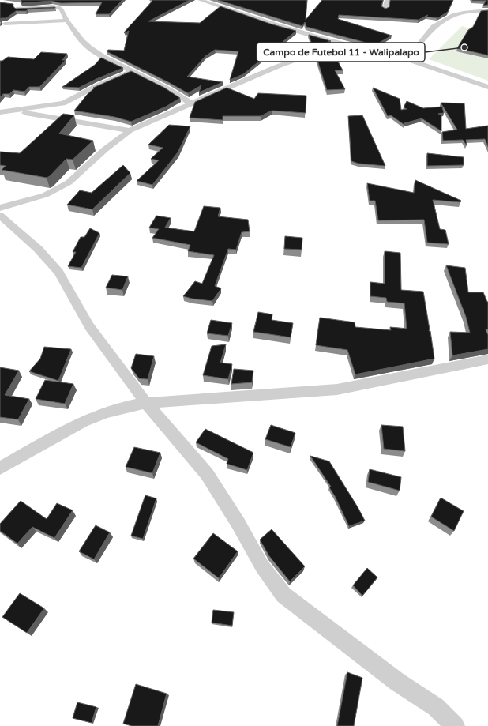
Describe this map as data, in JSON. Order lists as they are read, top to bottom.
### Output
{
  "places": ["Campo de Futebol 11 - Walipalapo"]
}
